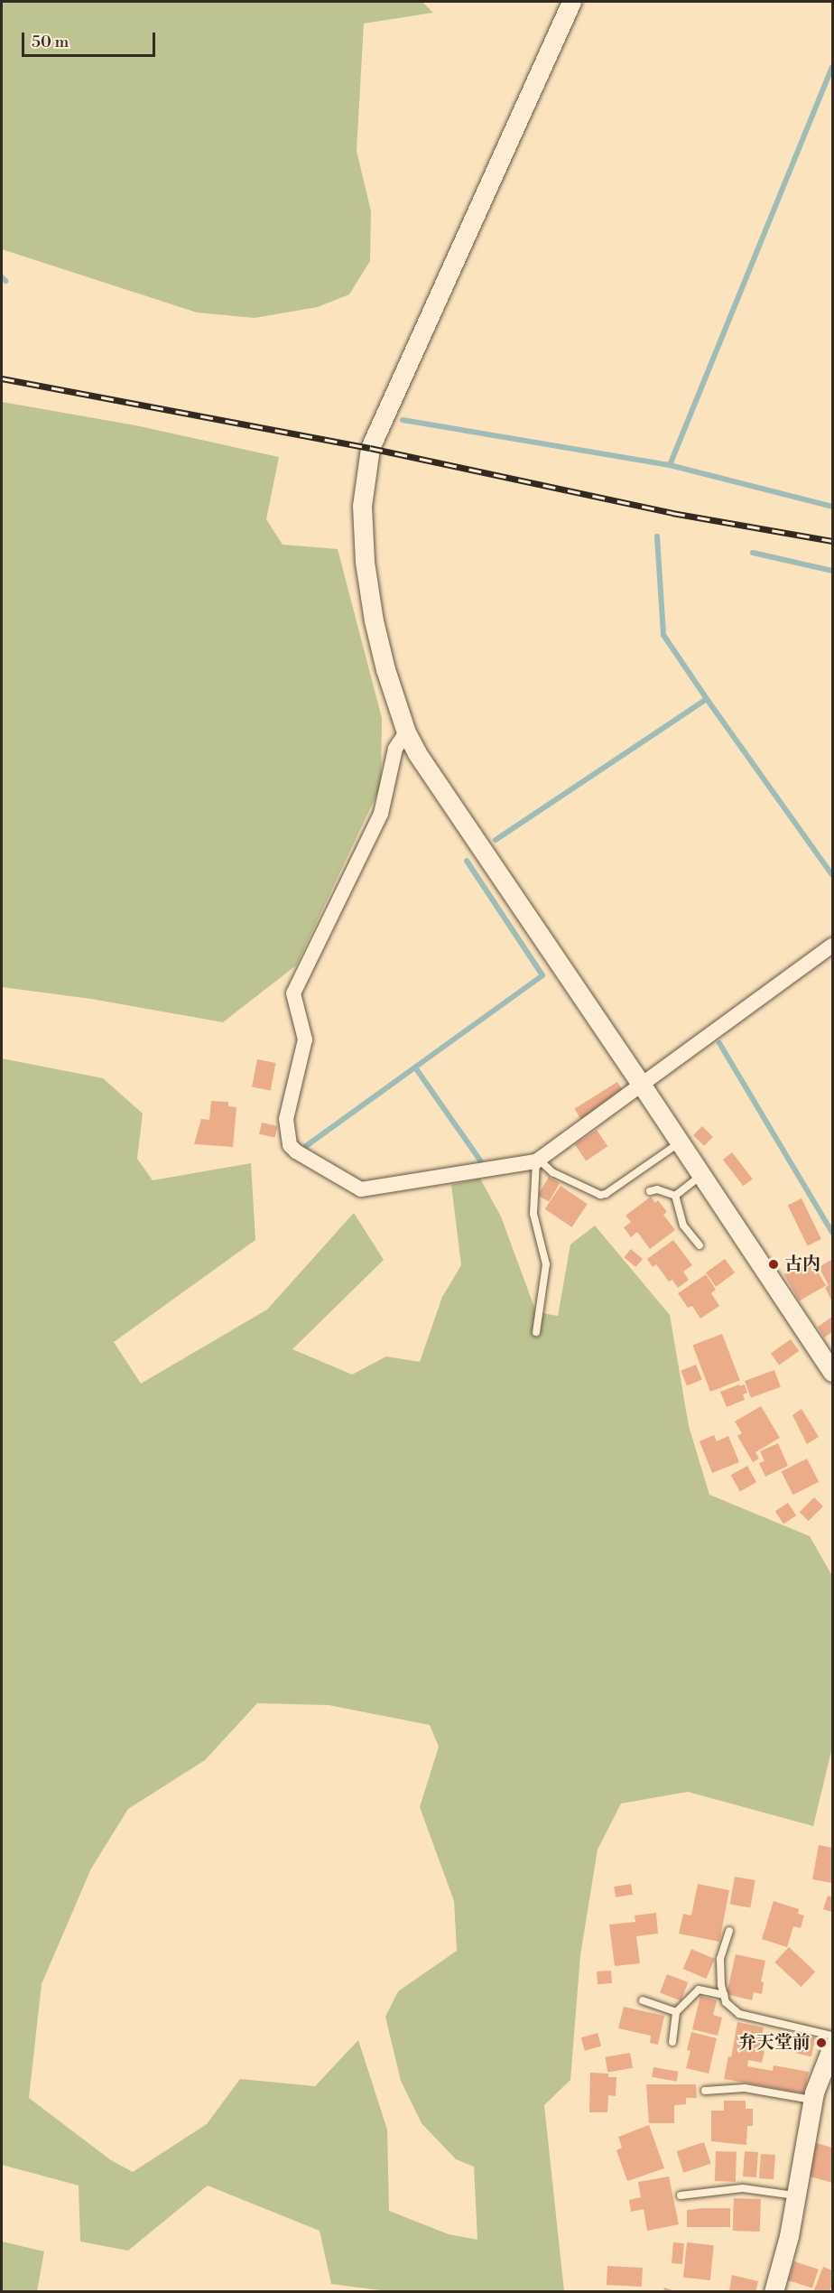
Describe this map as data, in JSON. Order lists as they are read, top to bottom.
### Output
{
  "places": ["古内", "弁天堂前"],
  "scale_bar": "50 m"
}
